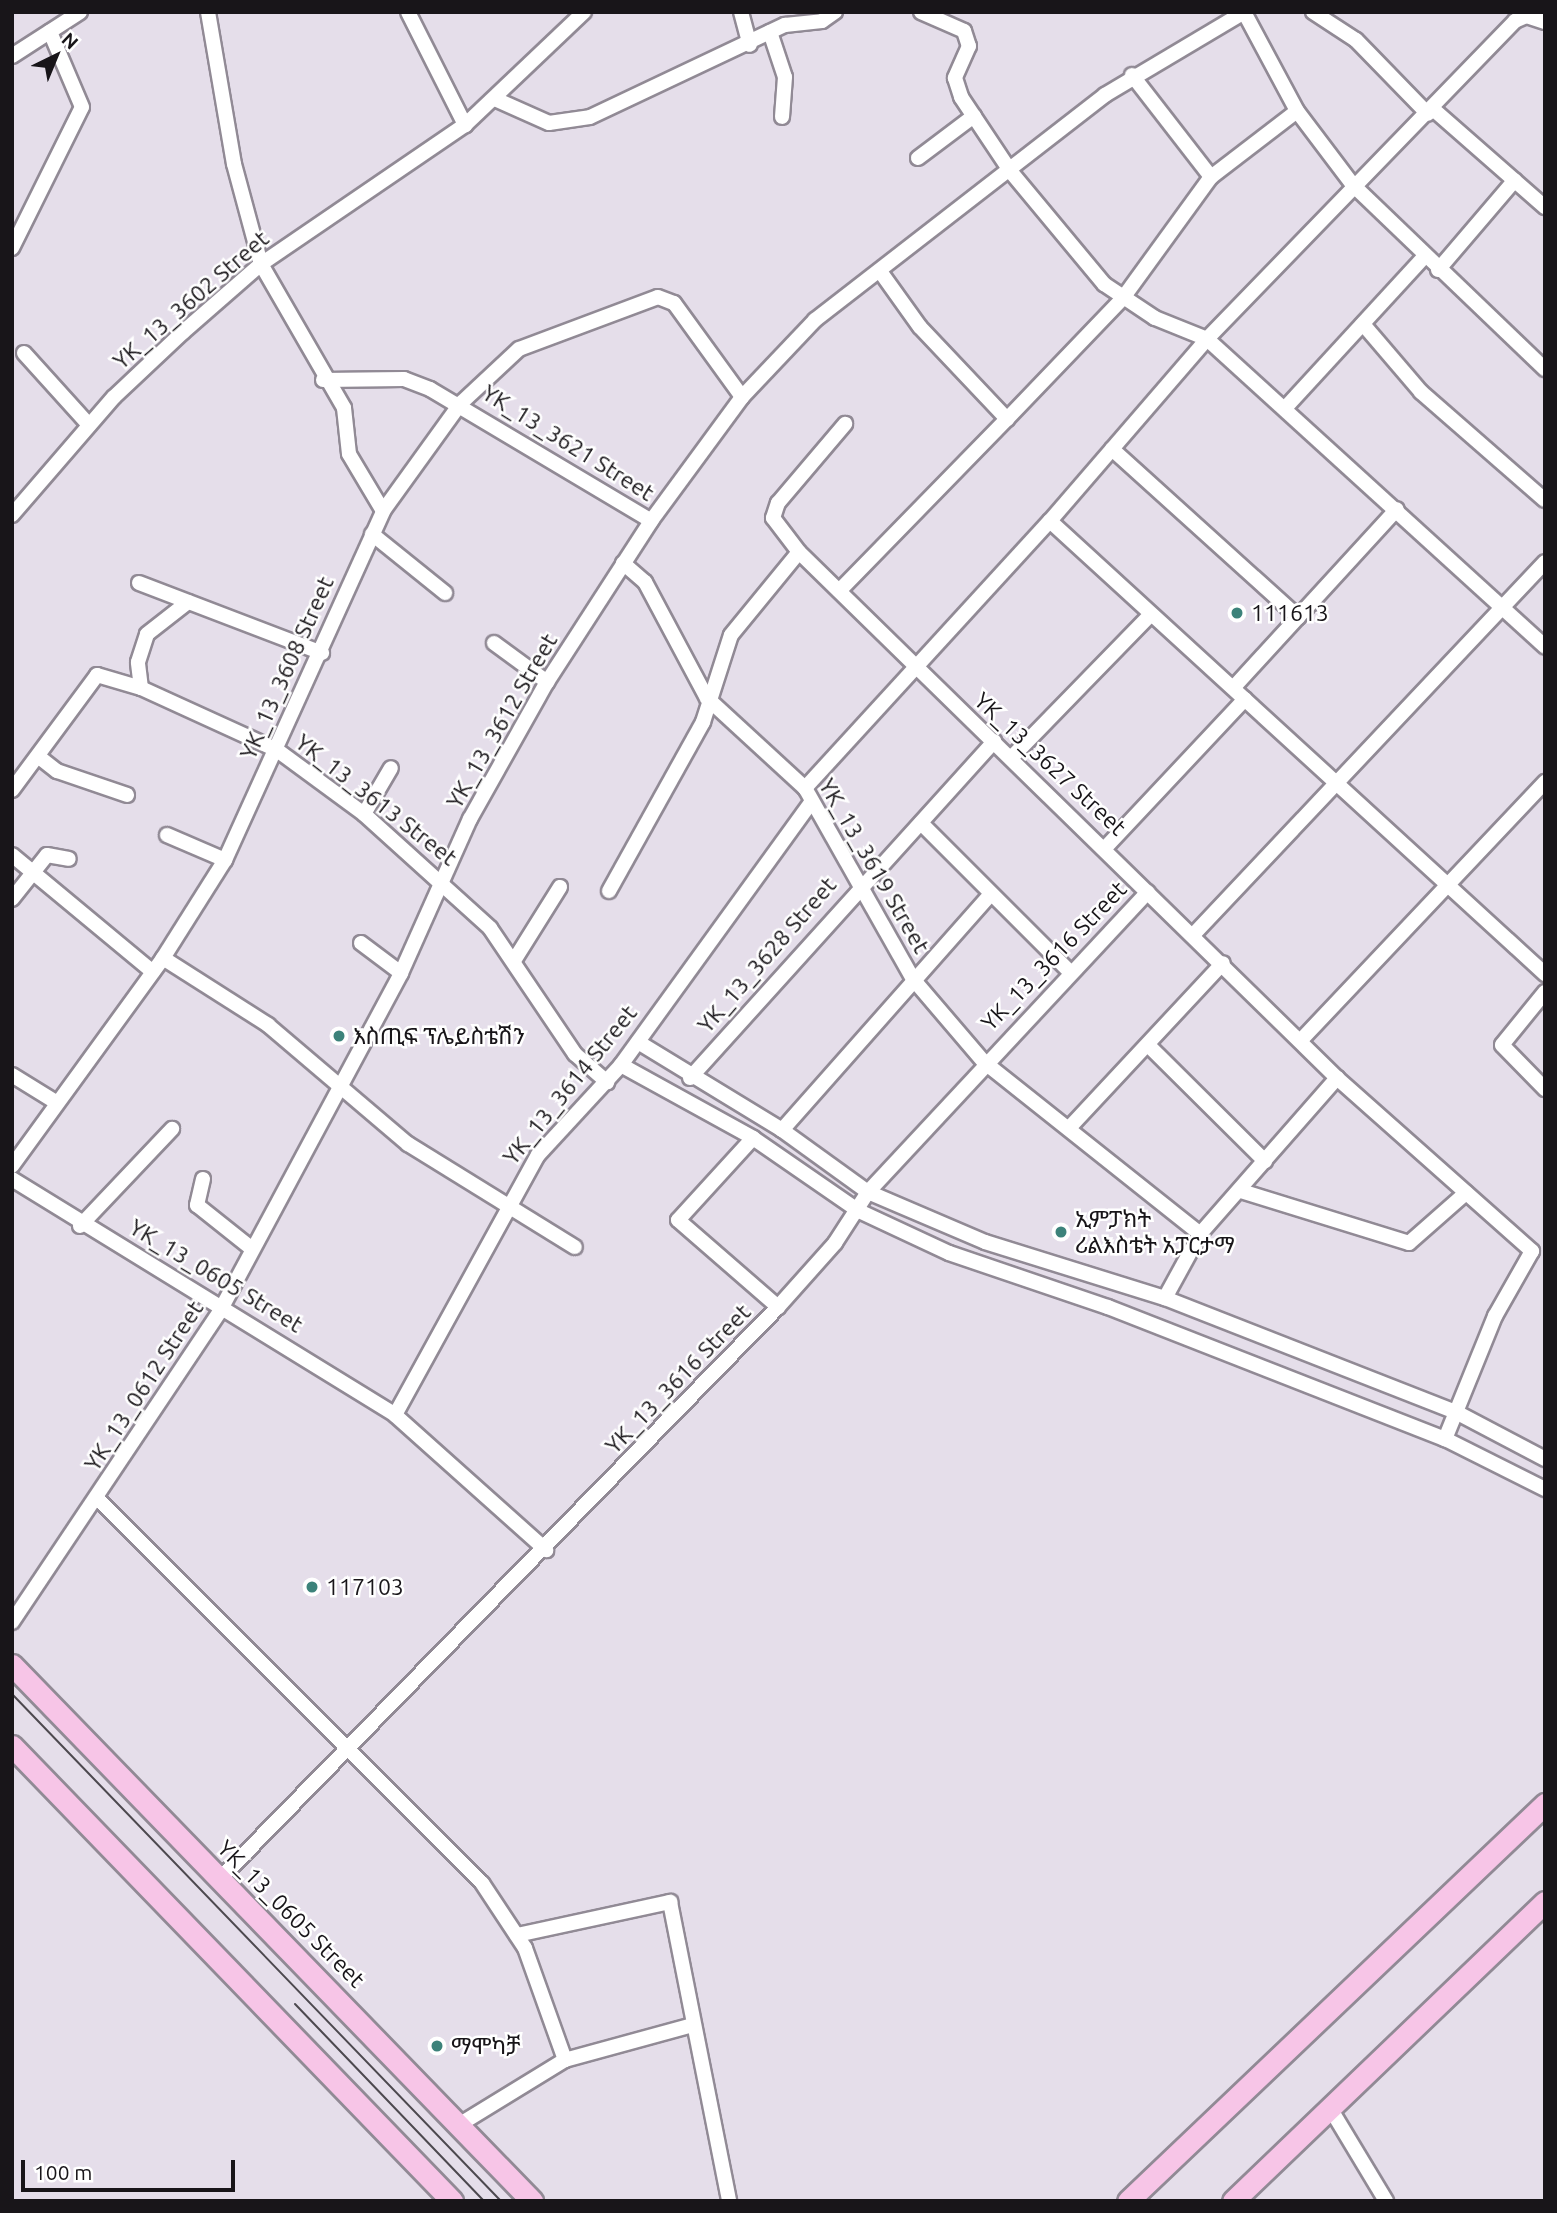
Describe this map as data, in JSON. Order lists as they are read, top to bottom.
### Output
{
  "streets": {
    "main road": ["YK_13_0605 Street"],
    "street": [
      "YK_13_3602 Street",
      "YK_13_3621 Street",
      "YK_13_3608 Street",
      "YK_13_3612 Street",
      "YK_13_3627 Street",
      "YK_13_3613 Street",
      "YK_13_3619 Street",
      "YK_13_3628 Street",
      "YK_13_3616 Street",
      "YK_13_3614 Street",
      "YK_13_0612 Street"
    ]
  },
  "crossings": [
    ["YK_13_3621 Street", "YK_13_3608 Street"],
    ["YK_13_3621 Street", "YK_13_3612 Street"],
    ["YK_13_3608 Street", "YK_13_3612 Street"],
    ["YK_13_3608 Street", "YK_13_3613 Street"],
    ["YK_13_3612 Street", "YK_13_3613 Street"],
    ["YK_13_3612 Street", "YK_13_3619 Street"],
    ["YK_13_3612 Street", "YK_13_0612 Street"],
    ["YK_13_3627 Street", "YK_13_3628 Street"],
    ["YK_13_3627 Street", "YK_13_3616 Street"],
    ["YK_13_3613 Street", "YK_13_3614 Street"],
    ["YK_13_3619 Street", "YK_13_3628 Street"],
    ["YK_13_3619 Street", "YK_13_3616 Street"],
    ["YK_13_3619 Street", "YK_13_3614 Street"],
    ["YK_13_3616 Street", "YK_13_0605 Street"],
    ["YK_13_3614 Street", "YK_13_0605 Street"],
    ["YK_13_0605 Street", "YK_13_0612 Street"]
  ],
  "places": [
    "111613",
    "እስጢፍ ፕሌይስቴሽን",
    "ኢምፓክት ሪልእስቴት አፓርታማ",
    "117103",
    "ማሞካቻ"
  ],
  "scale_bar": "100 m",
  "north": "top right"
}
